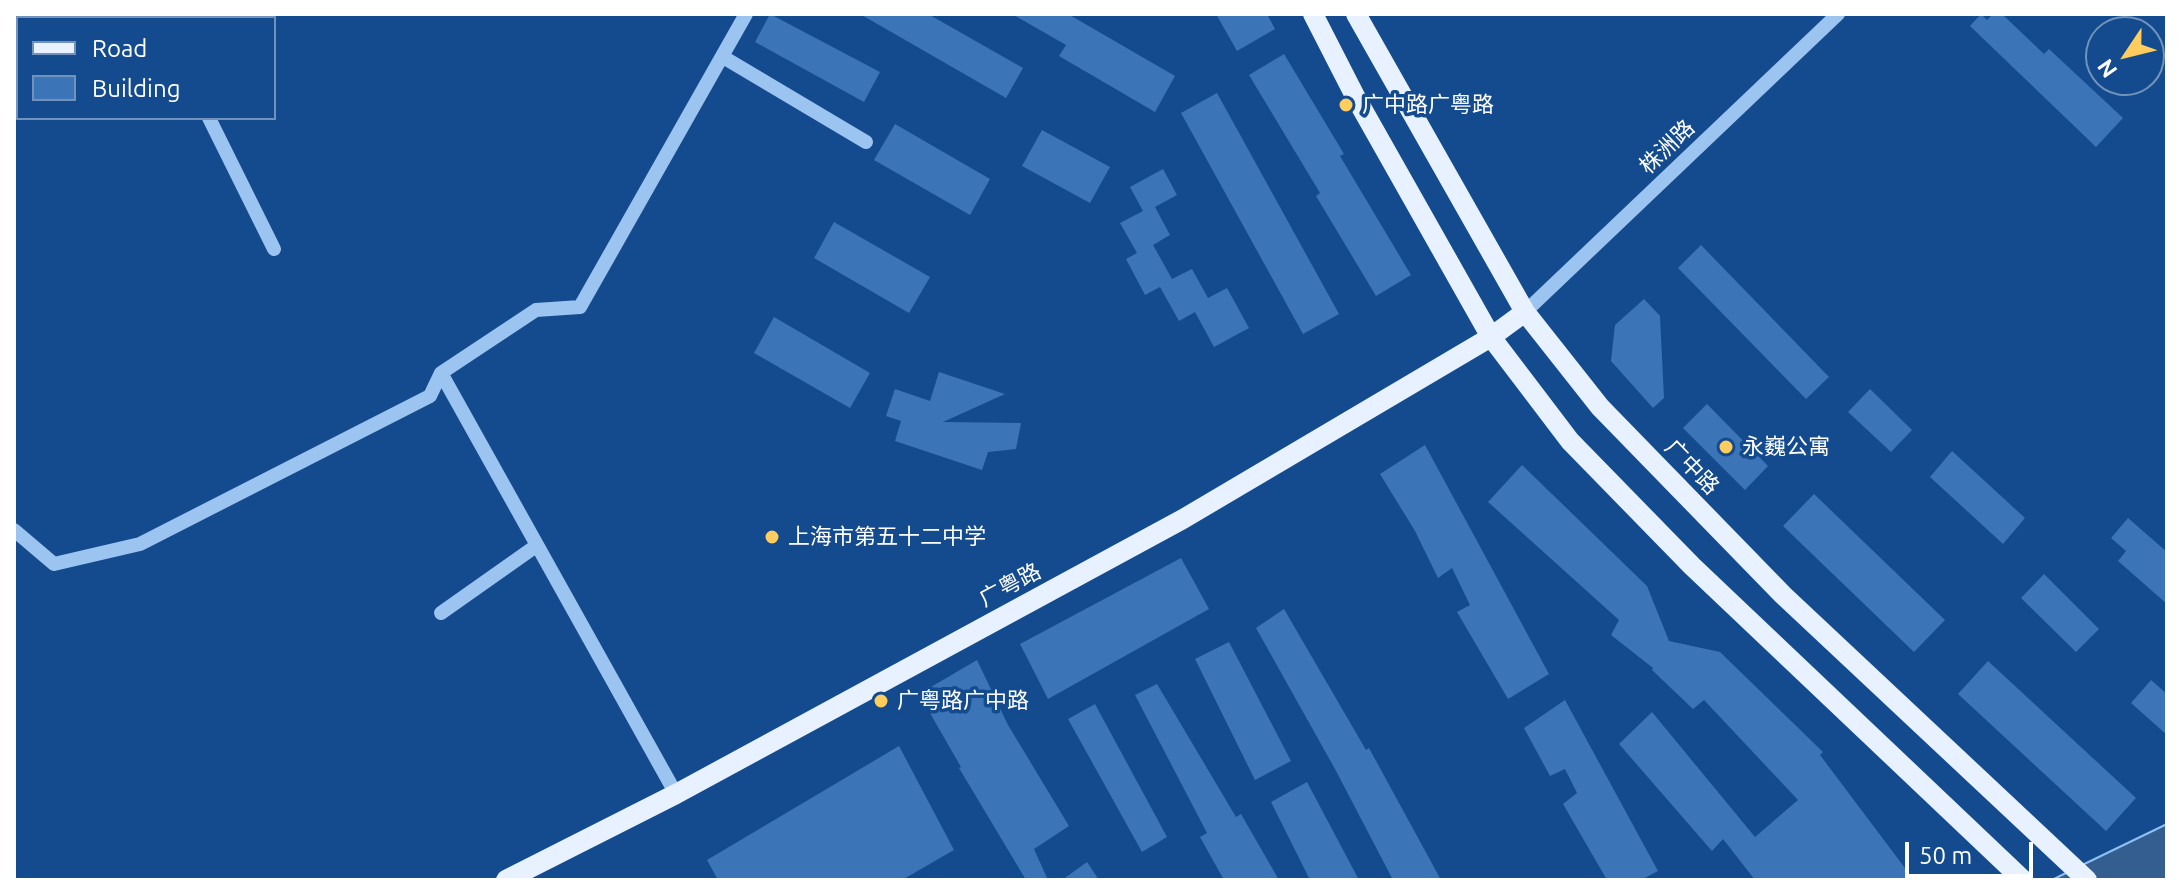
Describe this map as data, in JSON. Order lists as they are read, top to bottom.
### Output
{
  "streets": {
    "main road": ["广中路", "广粤路"],
    "street": ["株洲路"]
  },
  "crossings": [
    ["株洲路", "广中路"],
    ["株洲路", "广粤路"],
    ["广中路", "广粤路"]
  ],
  "places": [
    "广中路广粤路",
    "永巍公寓",
    "上海市第五十二中学",
    "广粤路广中路"
  ],
  "legend": ["Road", "Building"],
  "scale_bar": "50 m",
  "north": "bottom left"
}
